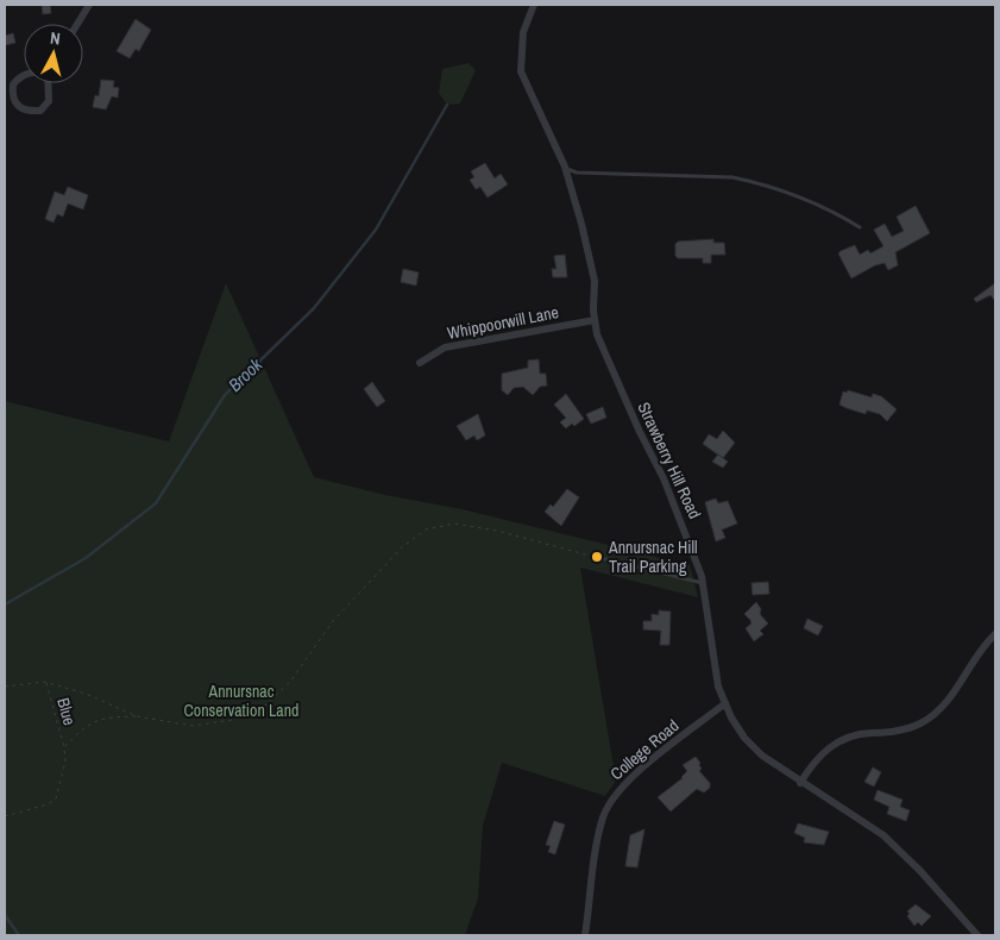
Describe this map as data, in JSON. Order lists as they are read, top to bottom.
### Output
{
  "streets": {
    "street": ["Whippoorwill Lane", "Strawberry Hill Road", "College Road"],
    "path": ["Blue"]
  },
  "crossings": [
    ["Whippoorwill Lane", "Strawberry Hill Road"],
    ["Strawberry Hill Road", "College Road"]
  ],
  "water": ["Brook"],
  "parks": ["Annursnac Conservation Land"],
  "places": ["Annursnac Hill Trail Parking"],
  "north": "top"
}
